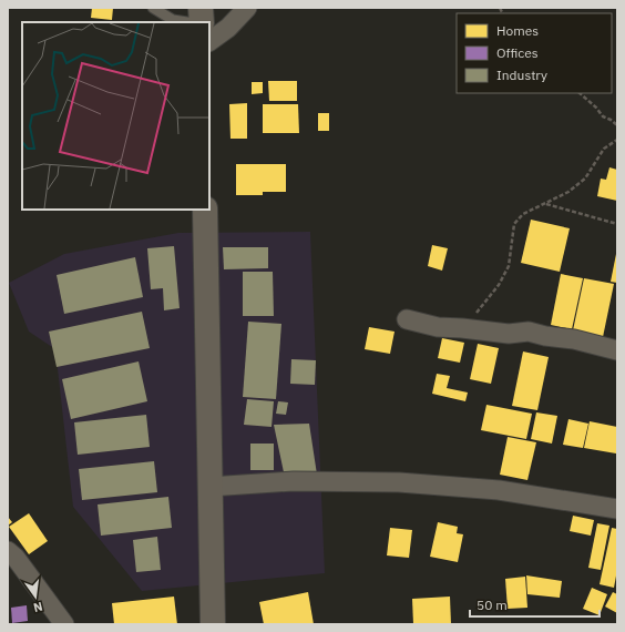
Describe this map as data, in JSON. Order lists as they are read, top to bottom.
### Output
{
  "legend": ["Homes", "Offices", "Industry"],
  "scale_bar": "50 m",
  "north": "bottom"
}
